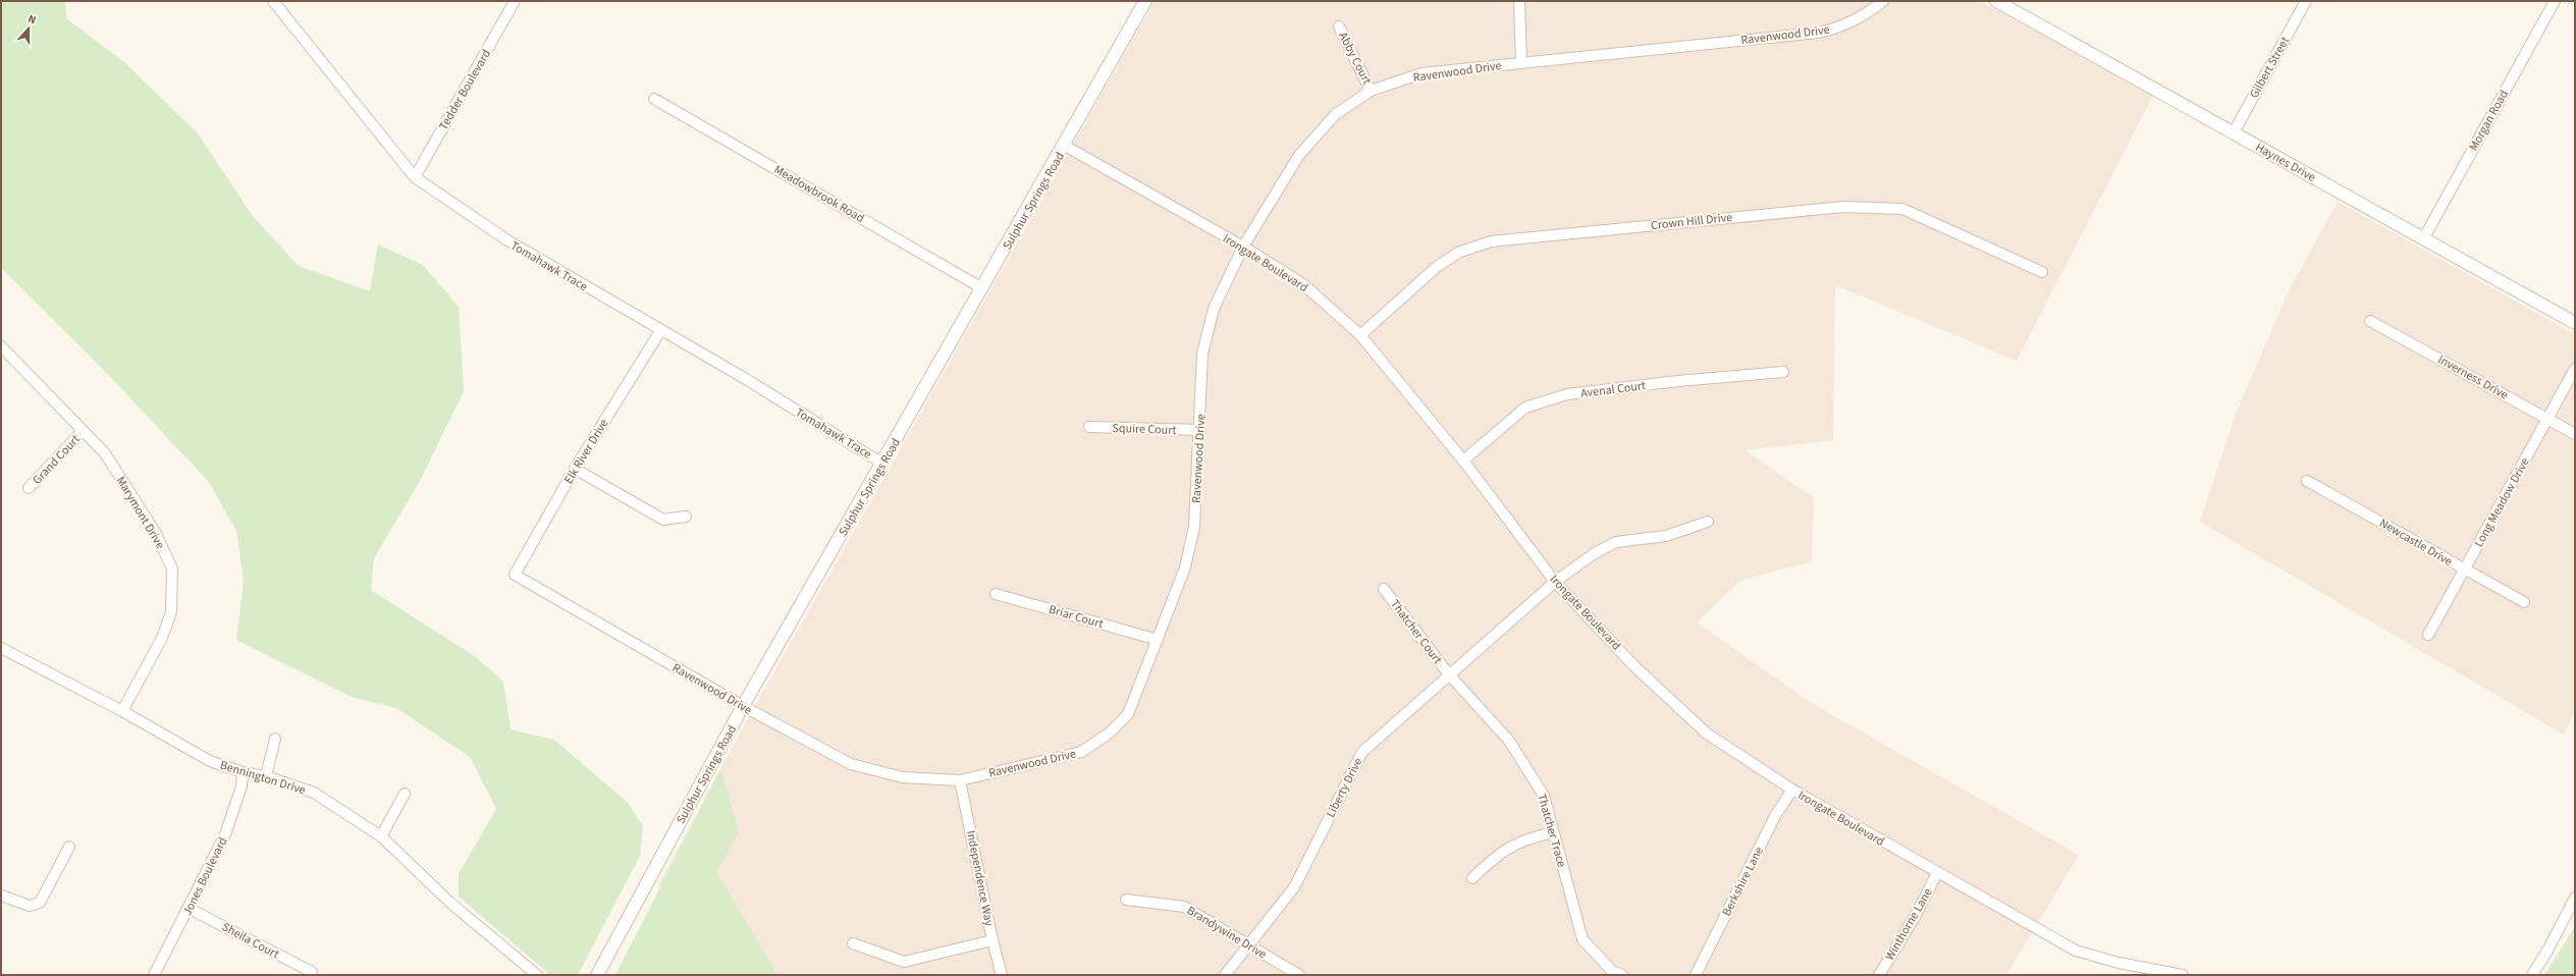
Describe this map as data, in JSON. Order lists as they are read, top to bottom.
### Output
{
  "streets": {
    "street": [
      "Ravenwood Drive",
      "Abby Court",
      "Gilbert Street",
      "Tedder Boulevard",
      "Morgan Road",
      "Haynes Drive",
      "Meadowbrook Road",
      "Sulphur Springs Road",
      "Crown Hill Drive",
      "Irongate Boulevard",
      "Tomahawk Trace",
      "Inverness Drive",
      "Avenal Court",
      "Squire Court",
      "Elk River Drive",
      "Grand Court",
      "Long Meadow Drive",
      "Marymont Drive",
      "Newcastle Drive",
      "Briar Court",
      "Thatcher Court",
      "Bennington Drive",
      "Liberty Drive",
      "Thatcher Trace",
      "Jones Boulevard",
      "Independence Way",
      "Berkshire Lane",
      "Winthorne Lane",
      "Brandywine Drive",
      "Sheila Court"
    ]
  },
  "crossings": [
    ["Ravenwood Drive", "Abby Court"],
    ["Ravenwood Drive", "Sulphur Springs Road"],
    ["Ravenwood Drive", "Irongate Boulevard"],
    ["Ravenwood Drive", "Squire Court"],
    ["Ravenwood Drive", "Elk River Drive"],
    ["Ravenwood Drive", "Briar Court"],
    ["Ravenwood Drive", "Independence Way"],
    ["Gilbert Street", "Haynes Drive"],
    ["Tedder Boulevard", "Tomahawk Trace"],
    ["Morgan Road", "Haynes Drive"],
    ["Meadowbrook Road", "Sulphur Springs Road"],
    ["Sulphur Springs Road", "Irongate Boulevard"],
    ["Sulphur Springs Road", "Tomahawk Trace"],
    ["Crown Hill Drive", "Irongate Boulevard"],
    ["Irongate Boulevard", "Avenal Court"],
    ["Irongate Boulevard", "Liberty Drive"],
    ["Irongate Boulevard", "Berkshire Lane"],
    ["Irongate Boulevard", "Winthorne Lane"],
    ["Tomahawk Trace", "Elk River Drive"],
    ["Inverness Drive", "Long Meadow Drive"],
    ["Grand Court", "Marymont Drive"],
    ["Long Meadow Drive", "Newcastle Drive"],
    ["Marymont Drive", "Bennington Drive"],
    ["Thatcher Court", "Liberty Drive"],
    ["Thatcher Court", "Thatcher Trace"],
    ["Bennington Drive", "Jones Boulevard"],
    ["Liberty Drive", "Thatcher Trace"],
    ["Liberty Drive", "Brandywine Drive"],
    ["Jones Boulevard", "Sheila Court"]
  ],
  "north": "top"
}
